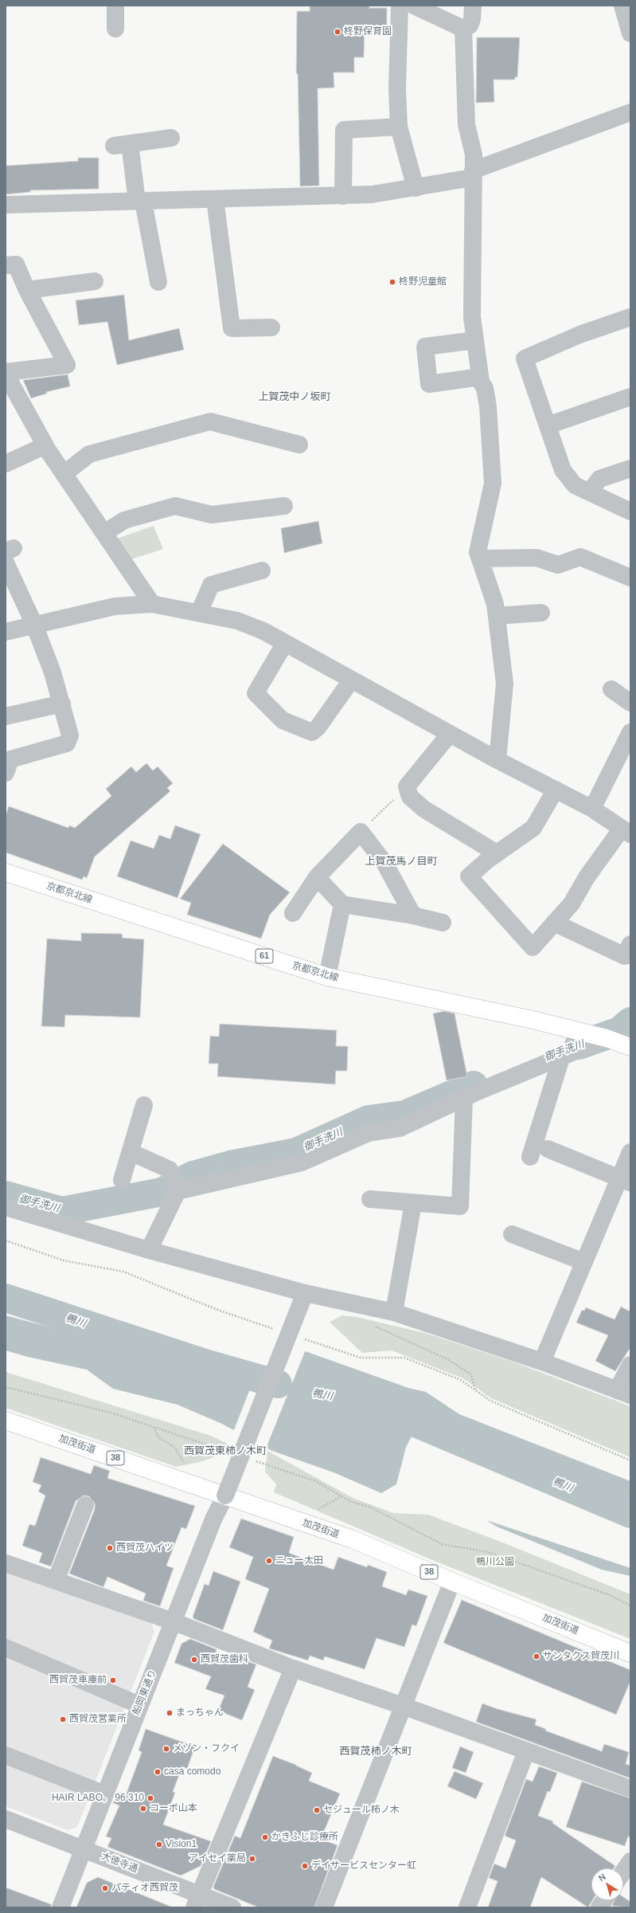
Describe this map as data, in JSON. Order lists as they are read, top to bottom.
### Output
{
  "streets": {
    "main road": [
      "京都京北線",
      "61",
      "加茂街道",
      "38"
    ],
    "street": ["船岡東通り", "大徳寺通"]
  },
  "crossings": [
    ["加茂街道", "船岡東通り"],
    ["船岡東通り", "大徳寺通"]
  ],
  "districts": [
    "上賀茂中ノ坂町",
    "上賀茂馬ノ目町",
    "西賀茂東柿ノ木町",
    "西賀茂柿ノ木町"
  ],
  "water": ["御手洗川", "鴨川"],
  "parks": ["鴨川公園"],
  "places": [
    "柊野保育園",
    "柊野児童館",
    "西賀茂ハイツ",
    "ニュー太田",
    "サンタクス賀茂川",
    "西賀茂歯科",
    "西賀茂車庫前",
    "まっちゃん",
    "西賀茂営業所",
    "メゾン・フクイ",
    "casa comodo",
    "HAIR LABO。 96 310",
    "コーポ山本",
    "セジュール柿ノ木",
    "かきふじ診療所",
    "Vision1",
    "アイセイ薬局",
    "デイサービスセンター虹",
    "パティオ西賀茂"
  ],
  "north": "top left"
}
